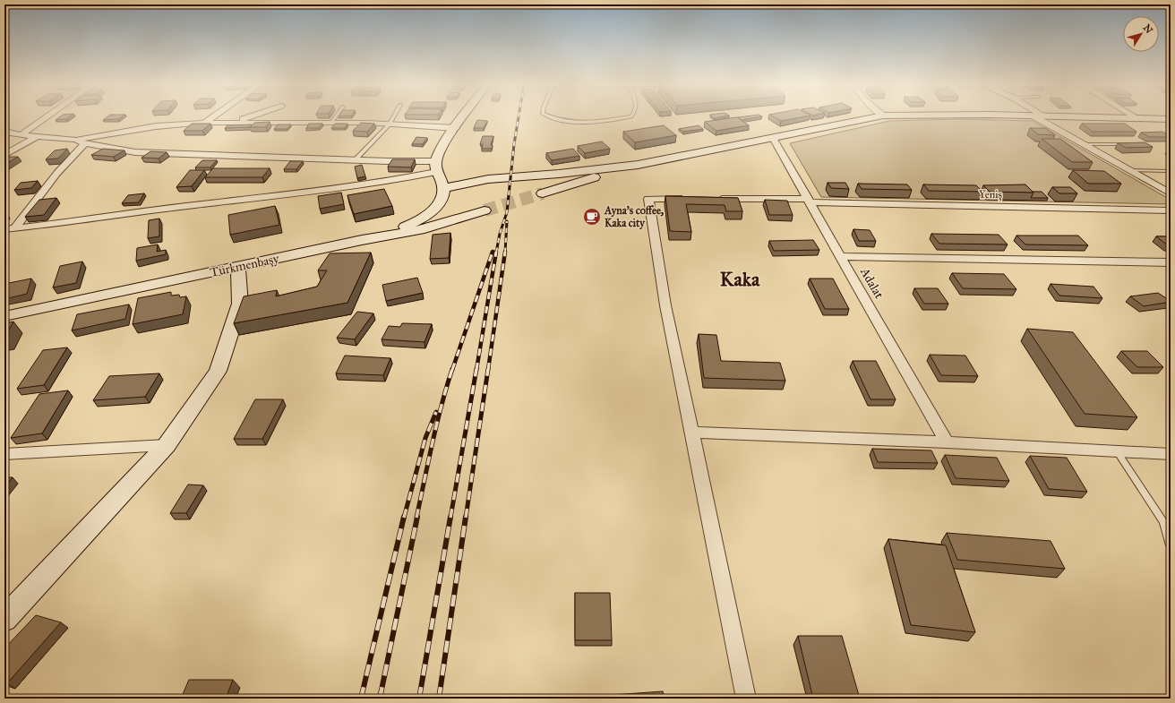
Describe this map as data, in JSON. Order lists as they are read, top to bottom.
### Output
{
  "streets": {
    "street": ["Yeniş", "Türkmenbaşy", "Adalat"]
  },
  "crossings": [
    ["Yeniş", "Adalat"]
  ],
  "districts": ["Kaka"],
  "places": {
    "cafe": ["Ayna's coffee, Kaka city"]
  },
  "north": "top right"
}
